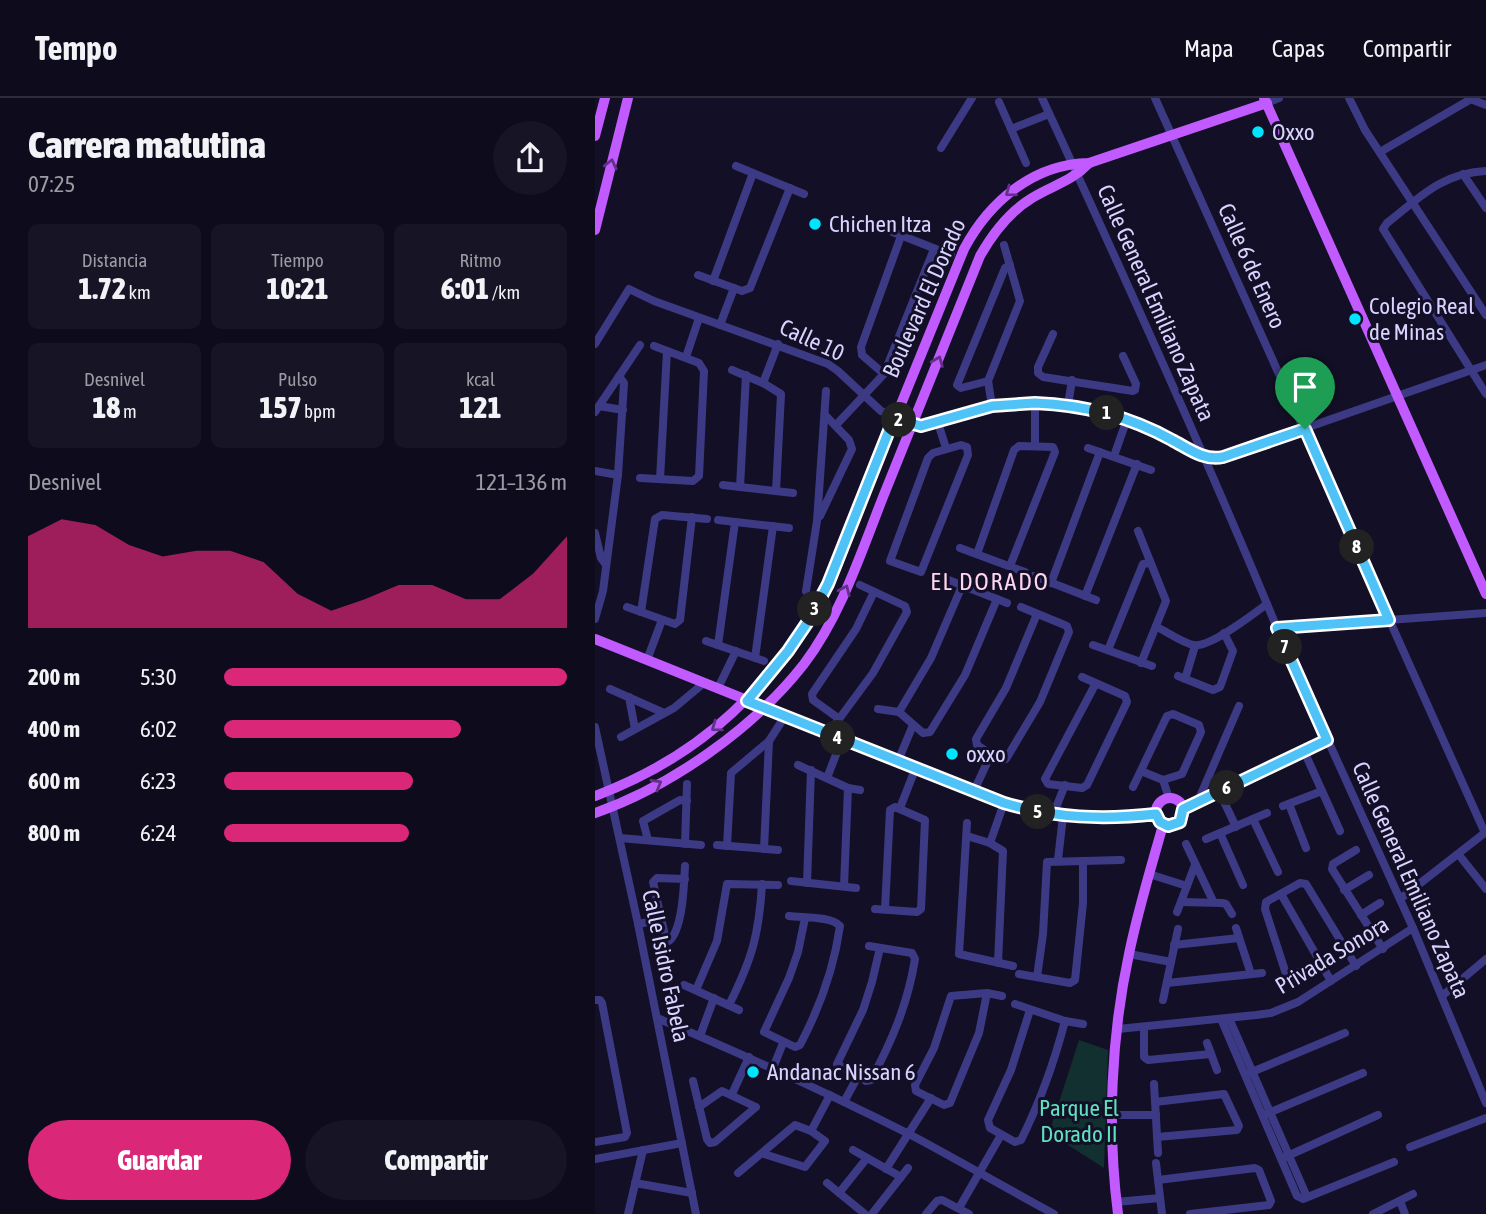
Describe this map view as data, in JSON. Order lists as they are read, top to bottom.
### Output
{
  "streets": {
    "main road": ["Boulevard El Dorado"],
    "street": [
      "Calle 6 de Enero",
      "Calle General Emiliano Zapata",
      "Calle 10",
      "Privada Sonora",
      "Calle Isidro Fabela"
    ]
  },
  "crossings": [
    ["Boulevard El Dorado", "Calle General Emiliano Zapata"],
    ["Boulevard El Dorado", "Calle 10"],
    ["Boulevard El Dorado", "Calle Isidro Fabela"],
    ["Calle General Emiliano Zapata", "Calle 10"],
    ["Calle General Emiliano Zapata", "Privada Sonora"]
  ],
  "districts": ["EL DORADO"],
  "parks": ["Parque El Dorado II"],
  "places": [
    "Oxxo",
    "Chichen Itza",
    "Colegio Real de Minas",
    "oxxo",
    "Andanac Nissan 6"
  ],
  "page": {
    "header": "Tempo",
    "nav": ["Mapa", "Capas", "Compartir"],
    "heading": ["Carrera matutina", "07:25"],
    "stats": [
      ["Distancia", "1.72 km"],
      ["Tiempo", "10:21"],
      ["Ritmo", "6:01 /km"],
      ["Desnivel", "18 m"],
      ["Pulso", "157 bpm"],
      ["kcal", "121"]
    ],
    "pins": [
      "1",
      "2",
      "8",
      "3",
      "7",
      "4",
      "6",
      "5"
    ],
    "chart": ["Desnivel", "121–136 m"],
    "list": [
      {
        "name": "200 m",
        "note": "5:30"
      },
      {
        "name": "400 m",
        "note": "6:02"
      },
      {
        "name": "600 m",
        "note": "6:23"
      },
      {
        "name": "800 m",
        "note": "6:24"
      }
    ],
    "buttons": ["Guardar", "Compartir"]
  }
}
